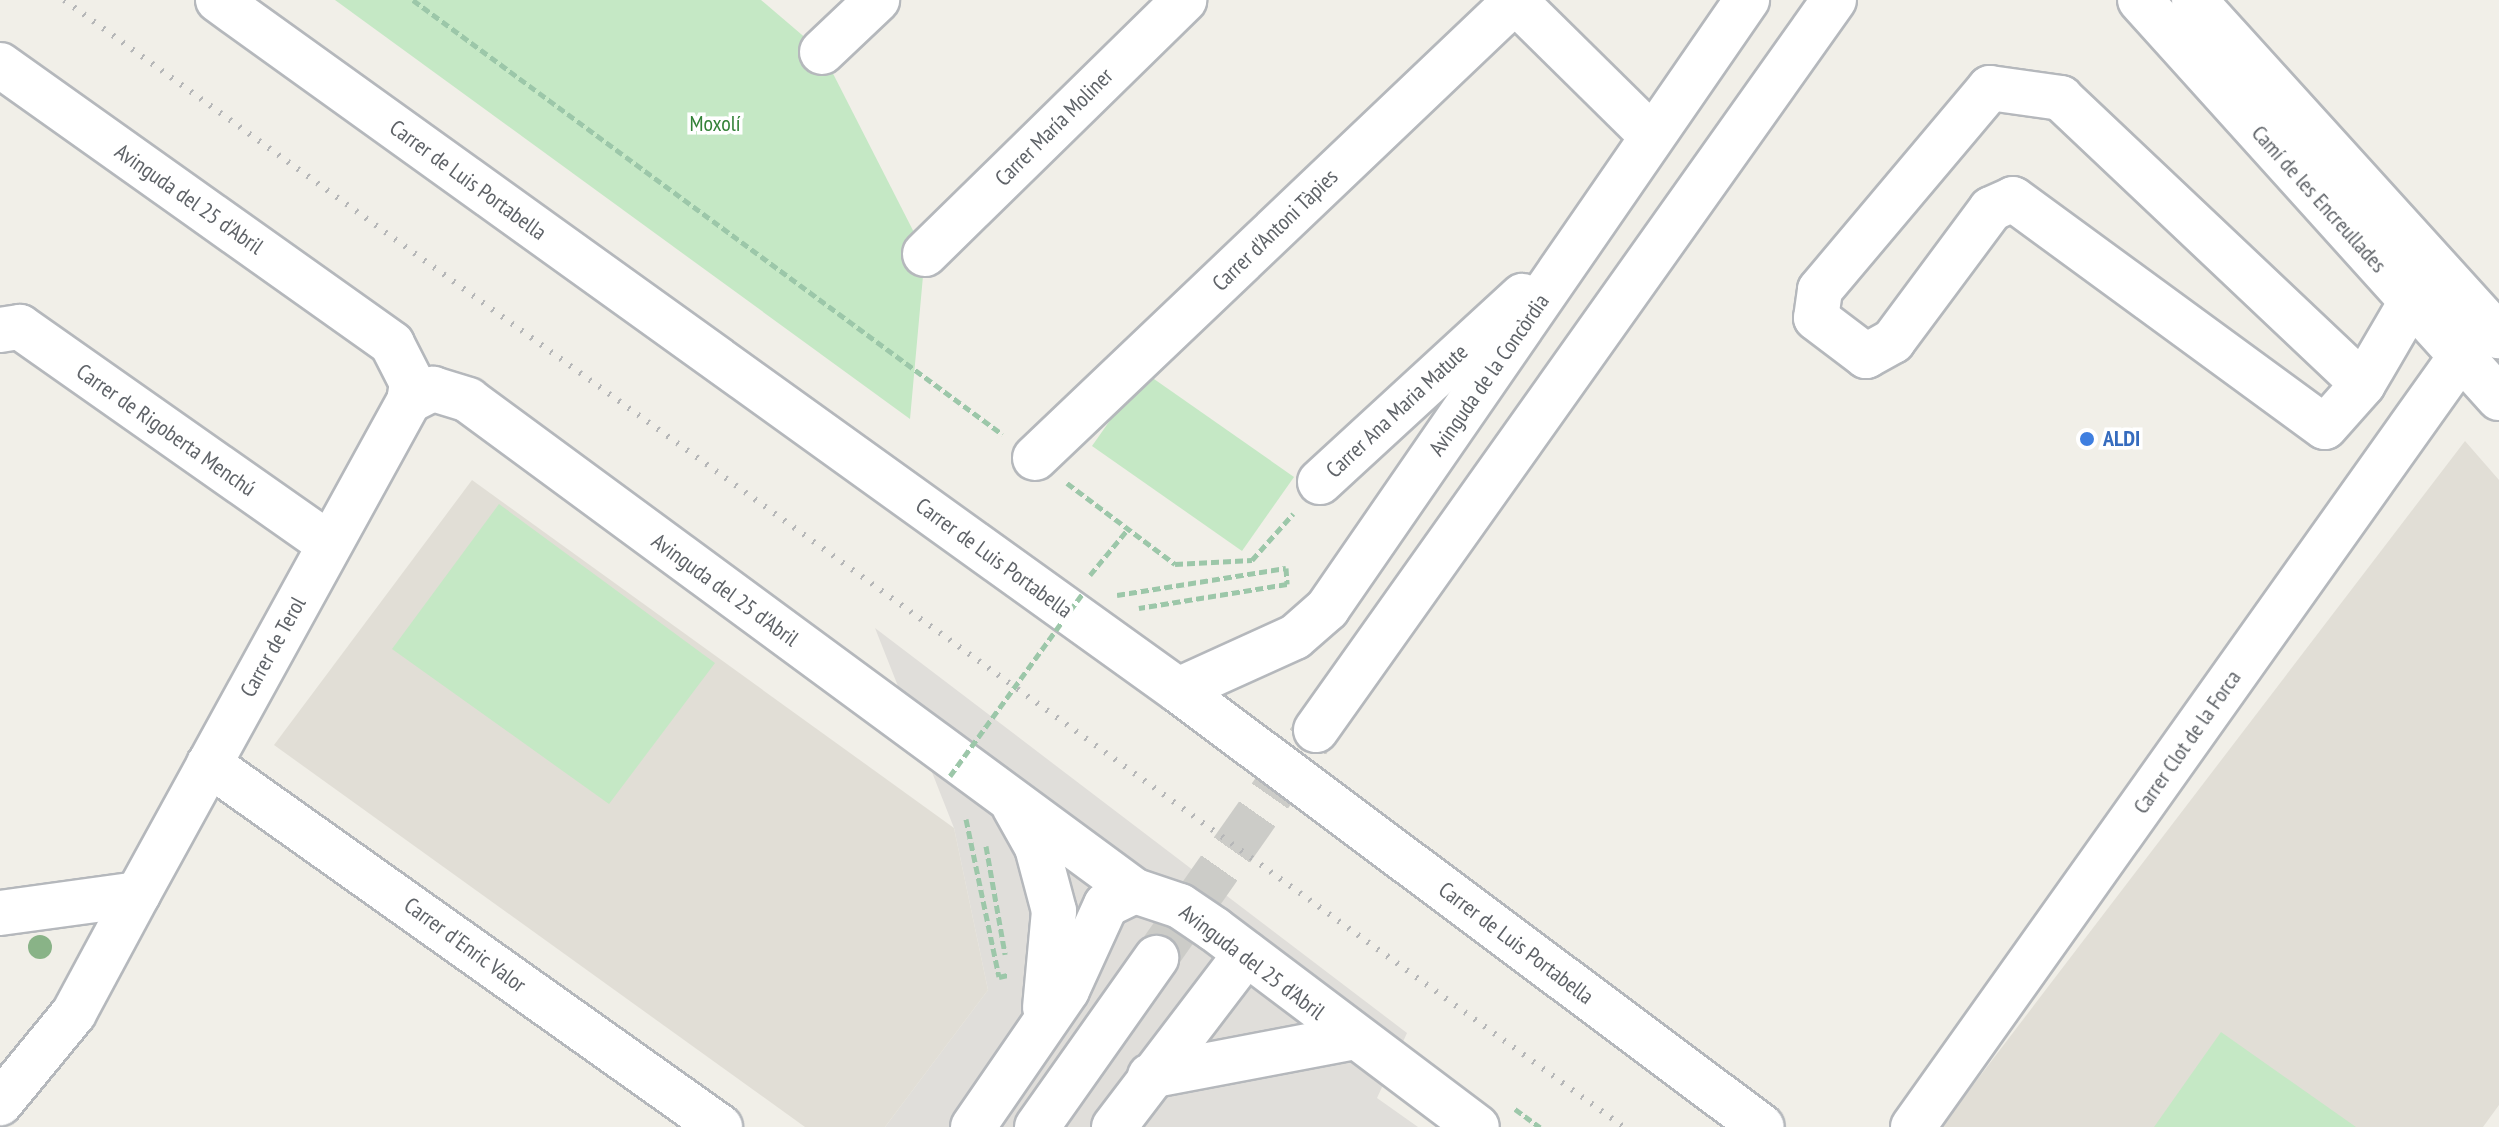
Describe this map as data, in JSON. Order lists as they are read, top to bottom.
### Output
{
  "streets": {
    "street": [
      "Carrer María Moliner",
      "Carrer de Luis Portabella",
      "Avinguda del 25 d'Abril",
      "Camí de les Encreullades",
      "Carrer d'Antoni Tàpies",
      "Avinguda de la Concòrdia",
      "Carrer Ana Maria Matute",
      "Carrer de Rigoberta Menchú",
      "Carrer de Terol",
      "Carrer Clot de la Forca",
      "Carrer d'Enric Valor"
    ]
  },
  "crossings": [
    ["Carrer de Luis Portabella", "Avinguda de la Concòrdia"],
    ["Avinguda del 25 d'Abril", "Carrer de Terol"],
    ["Camí de les Encreullades", "Carrer Clot de la Forca"],
    ["Avinguda de la Concòrdia", "Carrer Ana Maria Matute"],
    ["Carrer de Rigoberta Menchú", "Carrer de Terol"],
    ["Carrer de Terol", "Carrer d'Enric Valor"]
  ],
  "parks": ["Moxolí"],
  "places": ["ALDI"]
}
